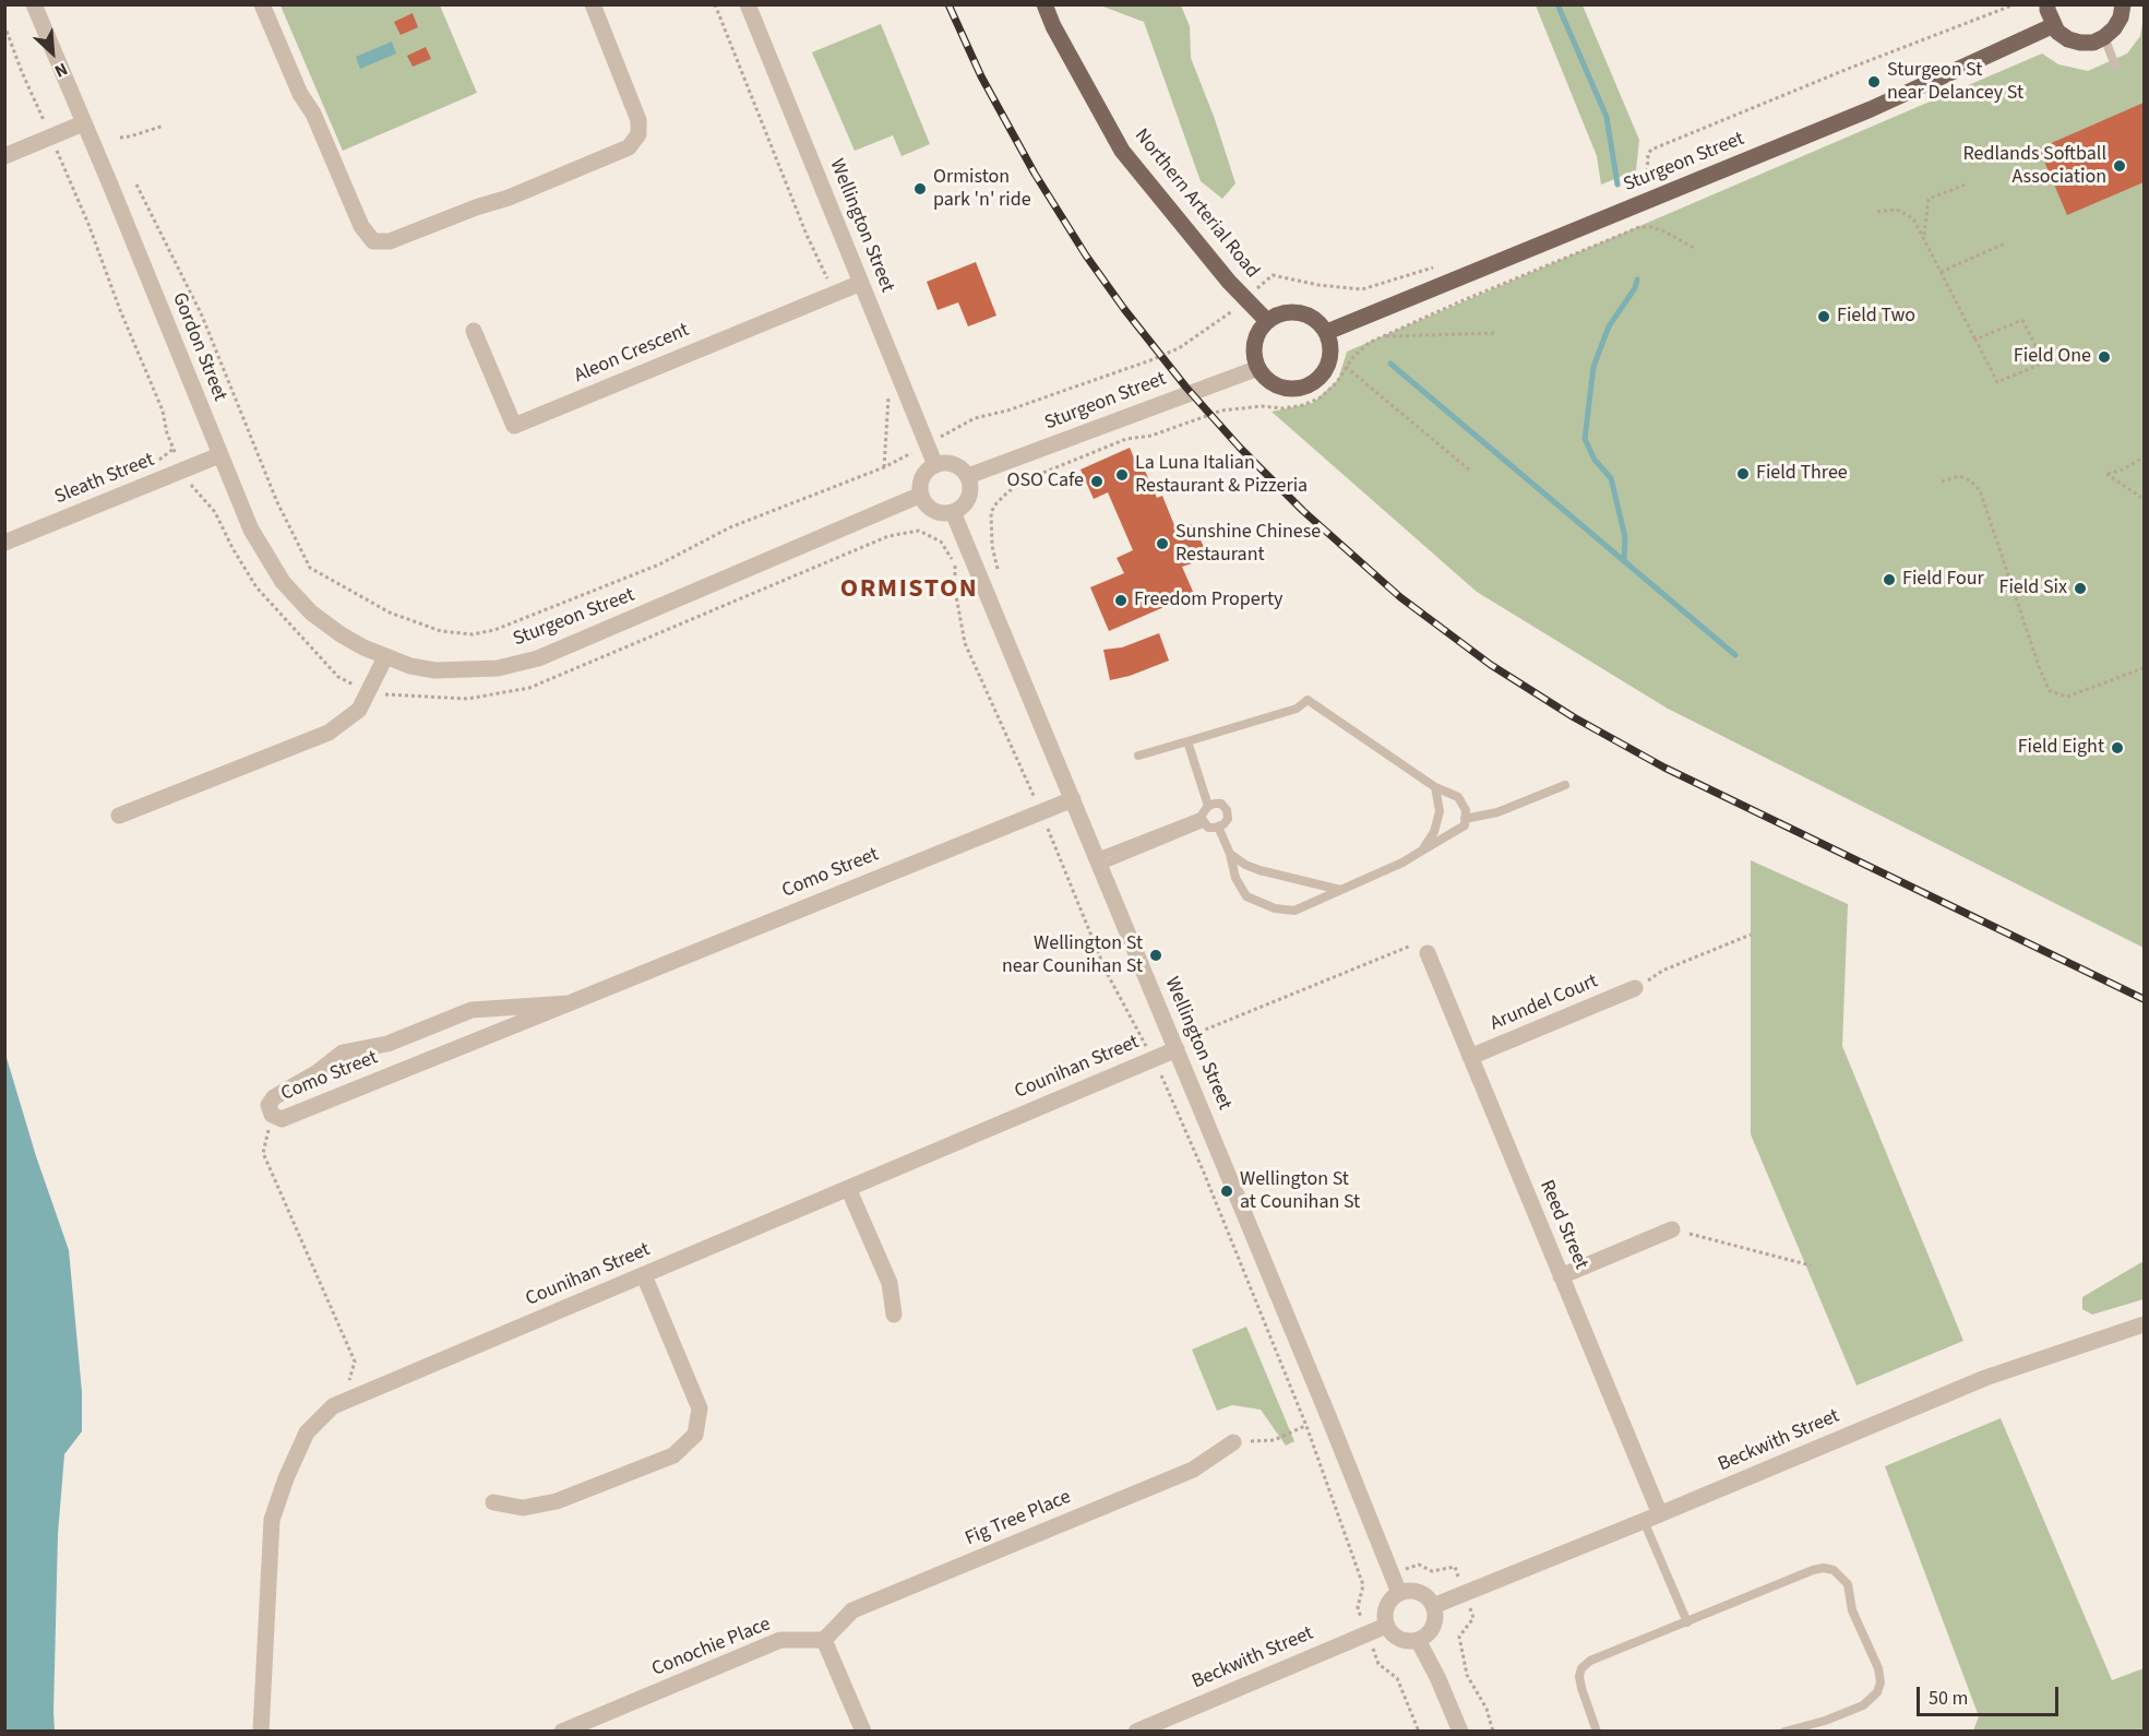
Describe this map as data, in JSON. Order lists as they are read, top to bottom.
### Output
{
  "streets": {
    "main road": ["Sturgeon Street", "Northern Arterial Road"],
    "street": [
      "Wellington Street",
      "Gordon Street",
      "Aleon Crescent",
      "Sleath Street",
      "Como Street",
      "Arundel Court",
      "Counihan Street",
      "Reed Street",
      "Beckwith Street",
      "Fig Tree Place",
      "Conochie Place"
    ]
  },
  "crossings": [
    ["Sturgeon Street", "Northern Arterial Road"],
    ["Sturgeon Street", "Wellington Street"],
    ["Sturgeon Street", "Gordon Street"],
    ["Wellington Street", "Aleon Crescent"],
    ["Wellington Street", "Como Street"],
    ["Wellington Street", "Counihan Street"],
    ["Wellington Street", "Beckwith Street"],
    ["Gordon Street", "Sleath Street"],
    ["Arundel Court", "Reed Street"],
    ["Reed Street", "Beckwith Street"],
    ["Fig Tree Place", "Conochie Place"]
  ],
  "districts": ["ORMISTON"],
  "places": [
    "Sturgeon St near Delancey St",
    "Redlands Softball Association",
    "Ormiston park 'n' ride",
    "Field Two",
    "Field One",
    "Field Three",
    "La Luna Italian Restaurant & Pizzeria",
    "OSO Cafe",
    "Sunshine Chinese Restaurant",
    "Field Four",
    "Field Six",
    "Freedom Property",
    "Field Eight",
    "Wellington St near Counihan St",
    "Wellington St at Counihan St"
  ],
  "scale_bar": "50 m",
  "north": "bottom right"
}
